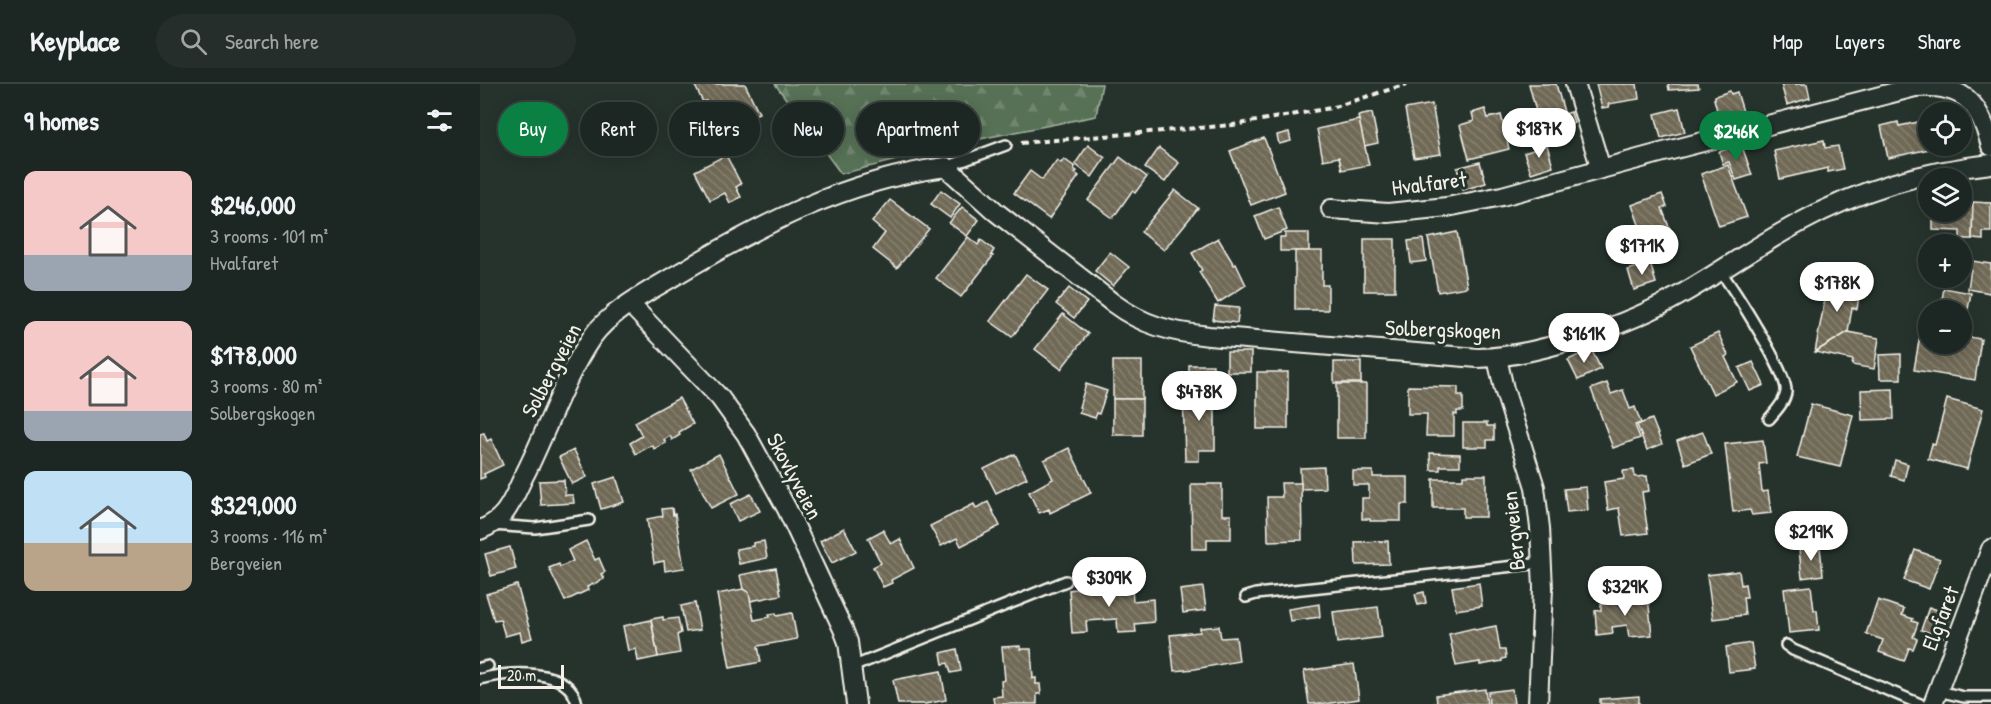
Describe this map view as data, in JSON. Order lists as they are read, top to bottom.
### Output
{
  "streets": {
    "street": [
      "Hvalfaret",
      "Solbergskogen",
      "Solbergveien",
      "Skovlyveien",
      "Bergveien",
      "Elgfaret"
    ]
  },
  "crossings": [
    ["Solbergskogen", "Solbergveien"],
    ["Solbergskogen", "Bergveien"],
    ["Solbergveien", "Skovlyveien"]
  ],
  "scale_bar": "20 m",
  "page": {
    "header": "Keyplace",
    "search": "Search here",
    "nav": ["Map", "Layers", "Share"],
    "heading": "9 homes",
    "map_buttons": ["+", "−"],
    "chip": [
      "Buy",
      "Rent",
      "Filters",
      "New",
      "Apartment"
    ],
    "price": [
      "$187K",
      "$246K",
      "$171K",
      "$178K",
      "$161K",
      "$478K",
      "$219K",
      "$309K",
      "$329K"
    ],
    "list": [
      {
        "name": "$246,000",
        "note": "3 rooms · 101 m² · Hvalfaret"
      },
      {
        "name": "$178,000",
        "note": "3 rooms · 80 m² · Solbergskogen"
      },
      {
        "name": "$329,000",
        "note": "3 rooms · 116 m² · Bergveien"
      }
    ],
    "scale": "20 m"
  }
}
